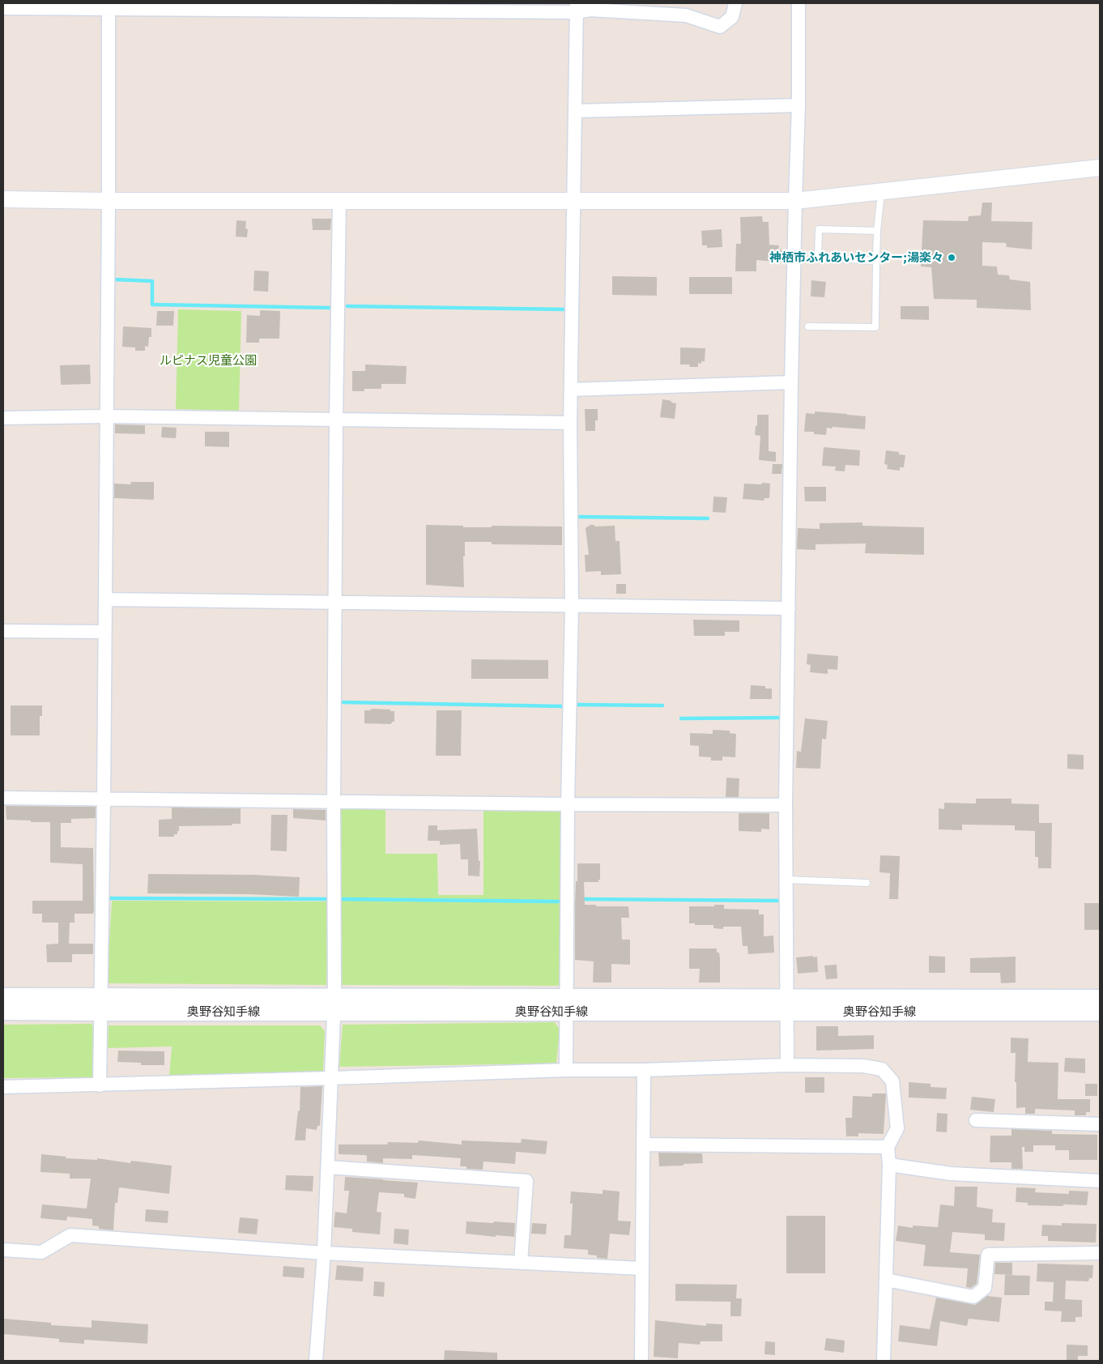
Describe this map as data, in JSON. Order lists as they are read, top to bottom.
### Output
{
  "streets": {
    "main road": ["奥野谷知手線"]
  },
  "parks": ["ルピナス児童公園"],
  "places": ["神栖市ふれあいセンター;湯楽々"]
}
